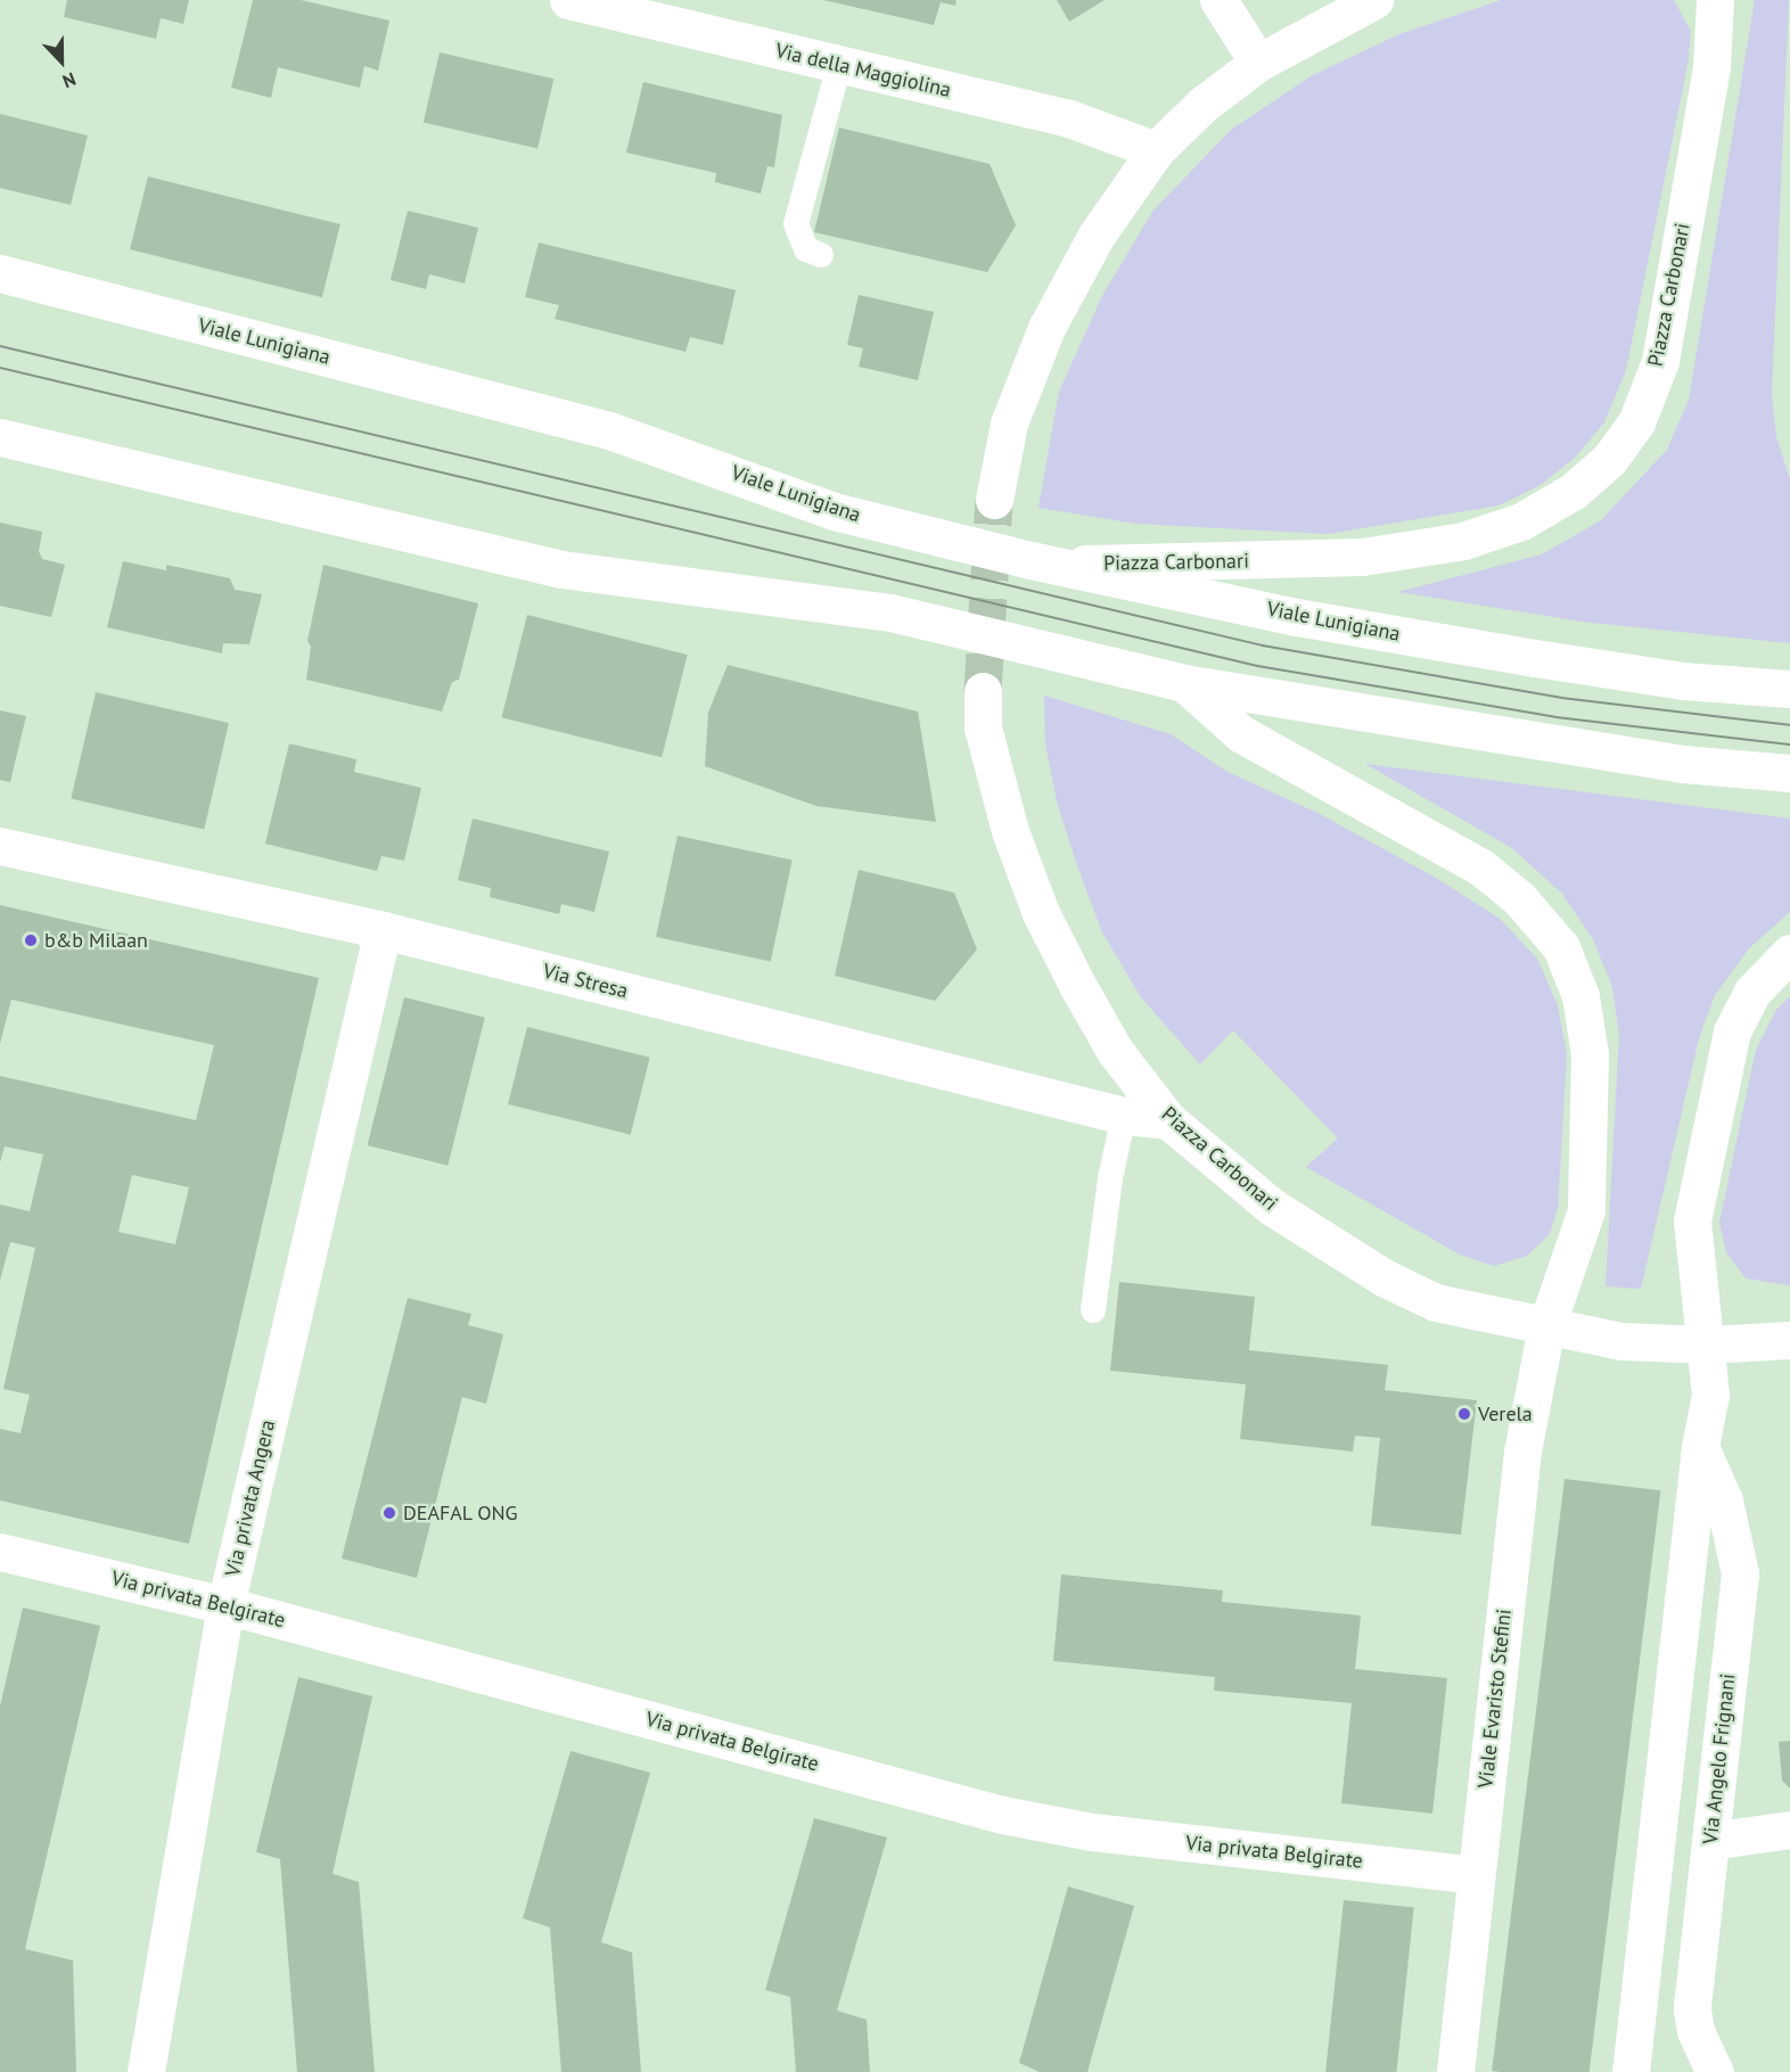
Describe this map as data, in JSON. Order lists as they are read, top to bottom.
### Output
{
  "streets": {
    "street": [
      "Via della Maggiolina",
      "Piazza Carbonari",
      "Viale Lunigiana",
      "Via Stresa",
      "Via privata Angera",
      "Via privata Belgirate",
      "Viale Evaristo Stefini",
      "Via Angelo Frignani"
    ]
  },
  "crossings": [
    ["Piazza Carbonari", "Viale Lunigiana"],
    ["Piazza Carbonari", "Via Stresa"],
    ["Piazza Carbonari", "Viale Evaristo Stefini"],
    ["Via Stresa", "Via privata Angera"],
    ["Via privata Angera", "Via privata Belgirate"],
    ["Via privata Belgirate", "Viale Evaristo Stefini"]
  ],
  "places": ["b&b Milaan", "Verela", "DEAFAL ONG"],
  "north": "bottom"
}
